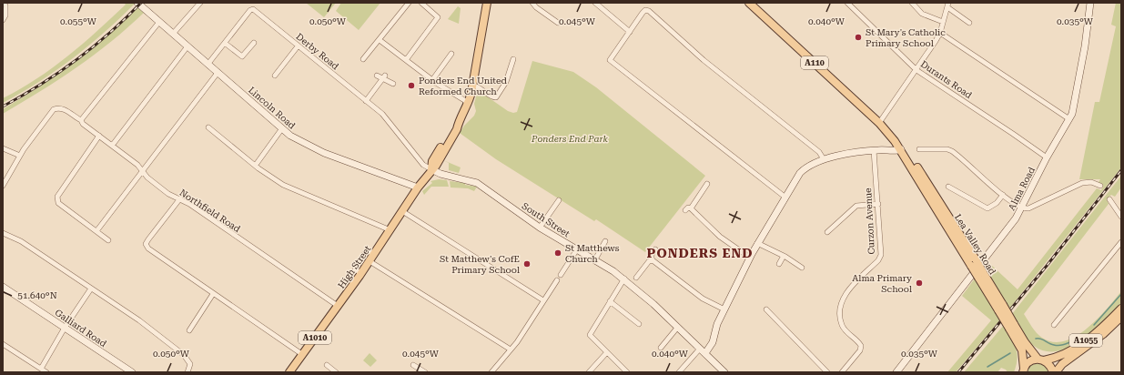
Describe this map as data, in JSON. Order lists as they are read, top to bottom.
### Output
{
  "streets": {
    "main road": [
      "A110",
      "Lea Valley Road",
      "High Street",
      "A1010",
      "A1055"
    ],
    "street": [
      "Derby Road",
      "Durants Road",
      "Lincoln Road",
      "Alma Road",
      "Northfield Road",
      "South Street",
      "Curzon Avenue",
      "Galliard Road"
    ]
  },
  "crossings": [
    ["Derby Road", "Lincoln Road"],
    ["Derby Road", "South Street"],
    ["Derby Road", "High Street"],
    ["A110", "Lea Valley Road"],
    ["Durants Road", "Alma Road"],
    ["Lincoln Road", "High Street"],
    ["Northfield Road", "High Street"],
    ["South Street", "High Street"],
    ["Lea Valley Road", "A1055"]
  ],
  "districts": ["PONDERS END"],
  "parks": ["Ponders End Park"],
  "places": [
    "St Mary's Catholic Primary School",
    "Ponders End United Reformed Church",
    "St Matthews Church",
    "St Matthew's CofE Primary School",
    "Alma Primary School"
  ],
  "coordinates": [
    "0.055°W",
    "0.050°W",
    "0.045°W",
    "0.040°W",
    "0.035°W",
    "51.640°N"
  ]
}
